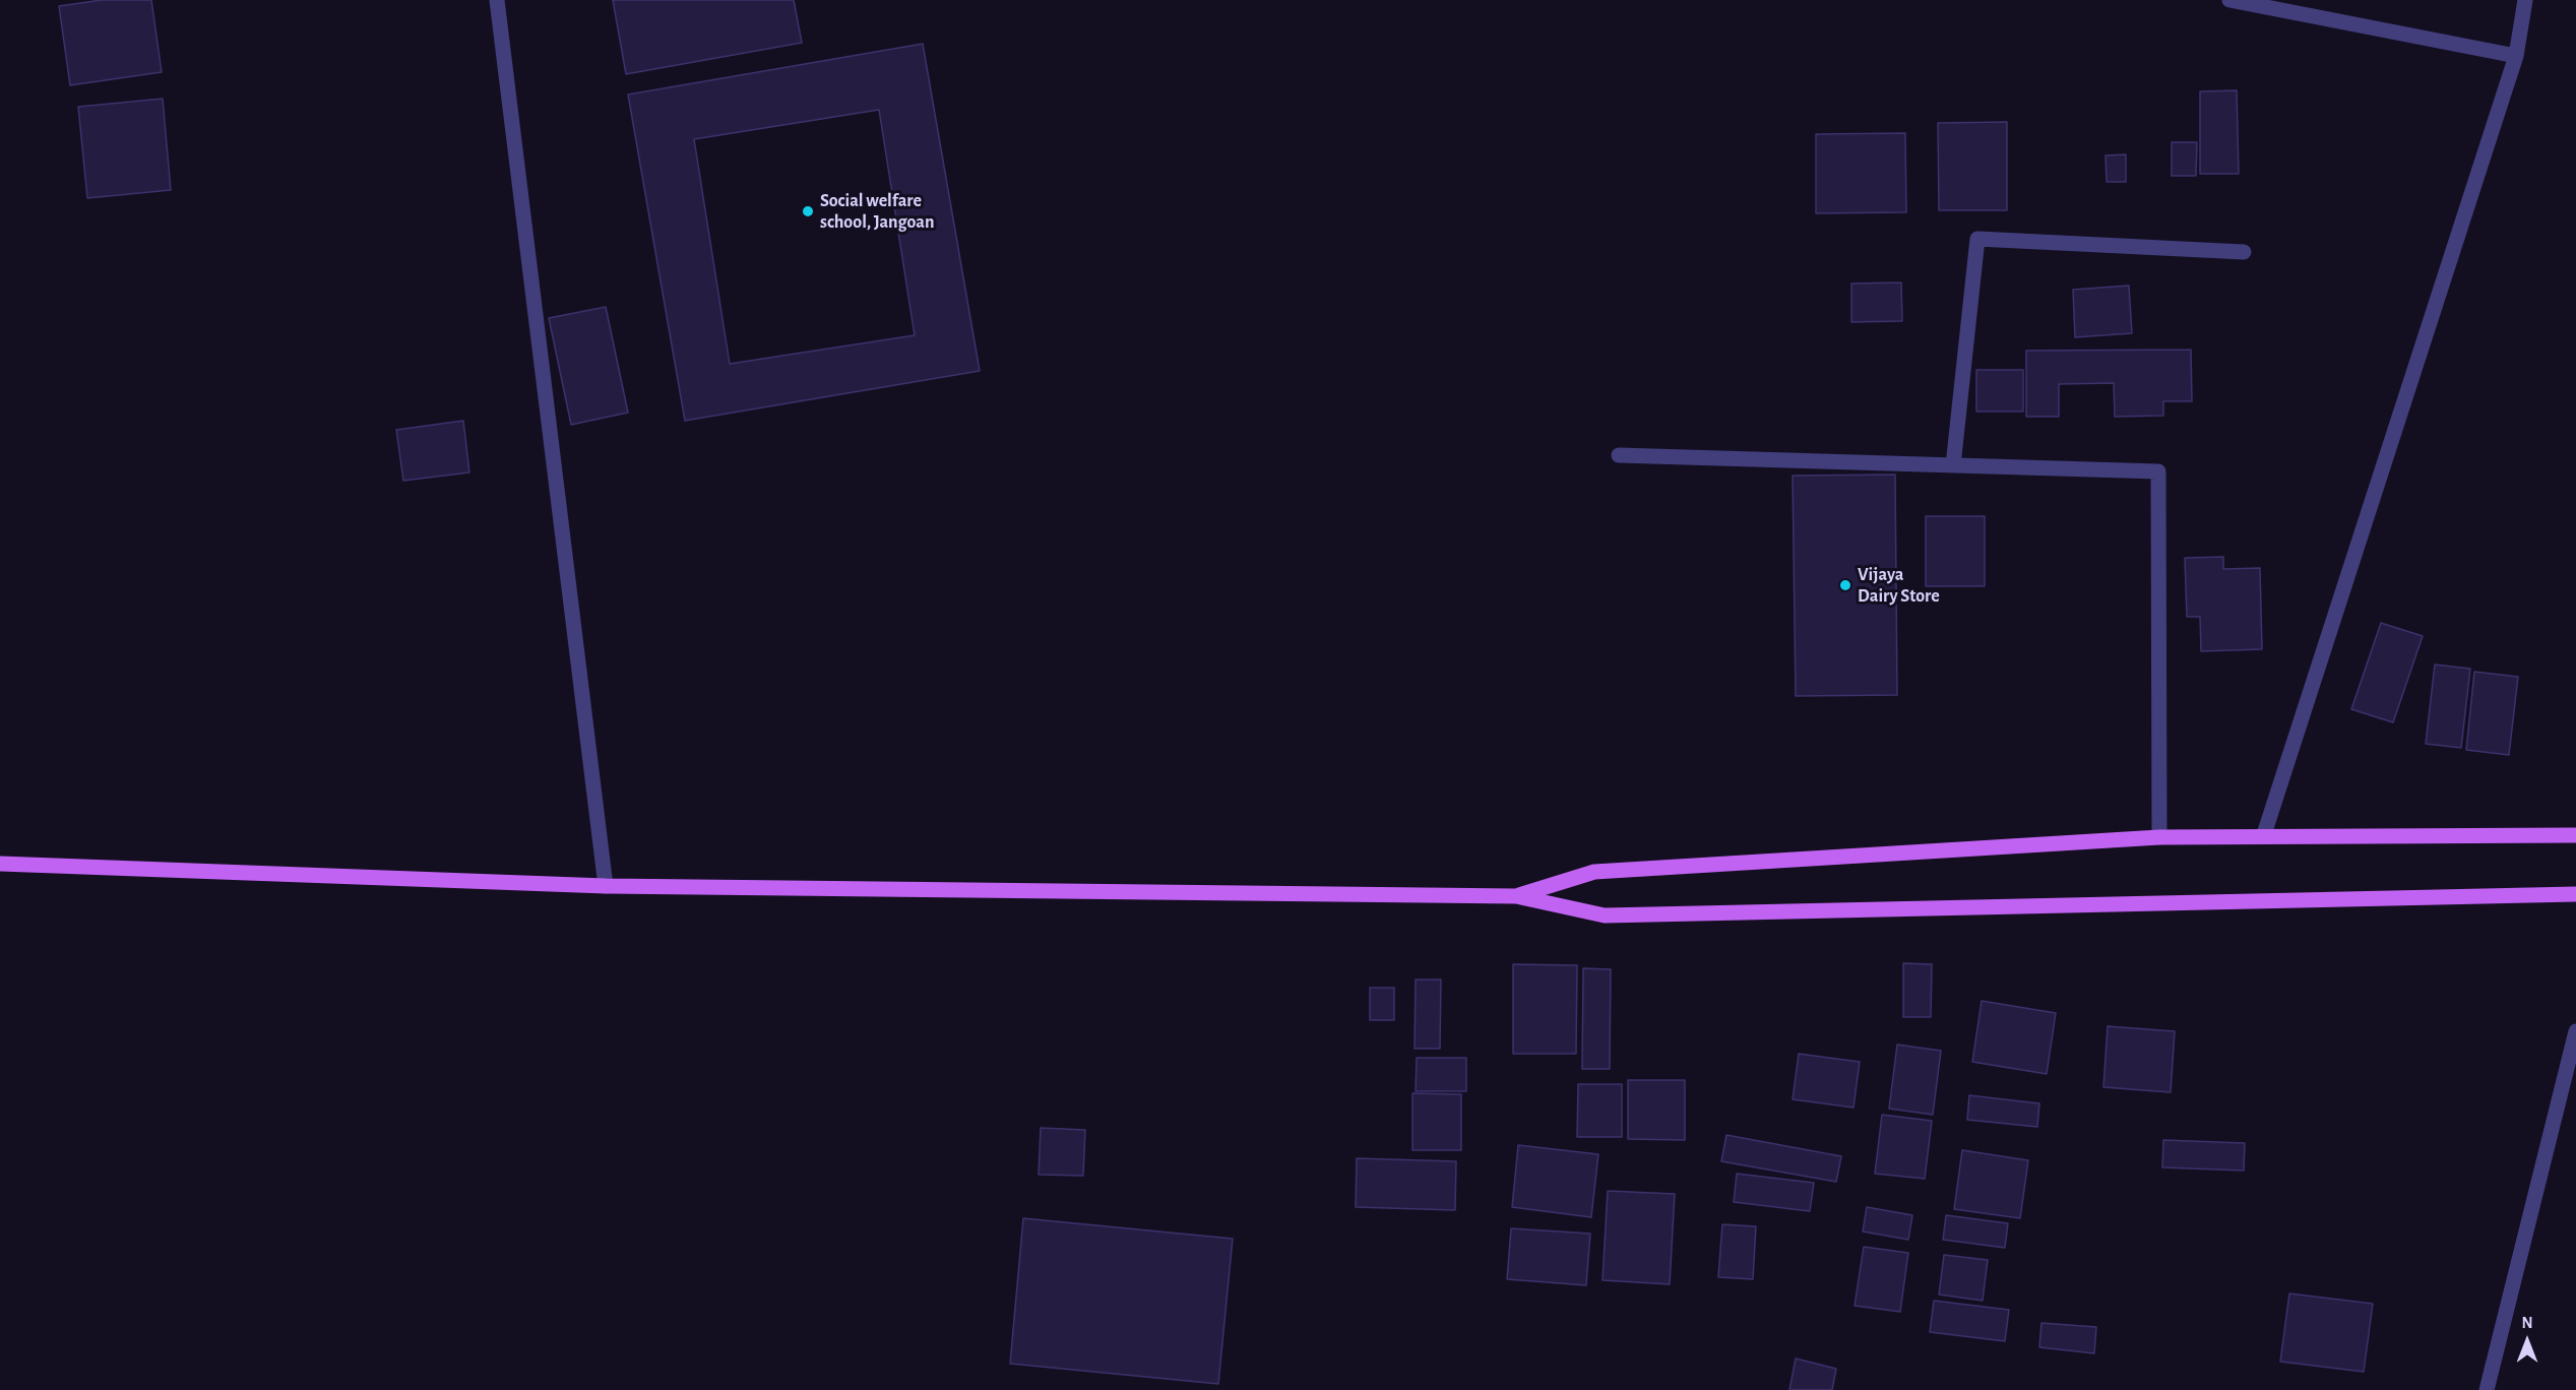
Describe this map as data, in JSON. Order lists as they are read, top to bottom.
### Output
{
  "places": ["Social welfare school, Jangoan", "Vijaya Dairy Store"],
  "north": "top"
}
